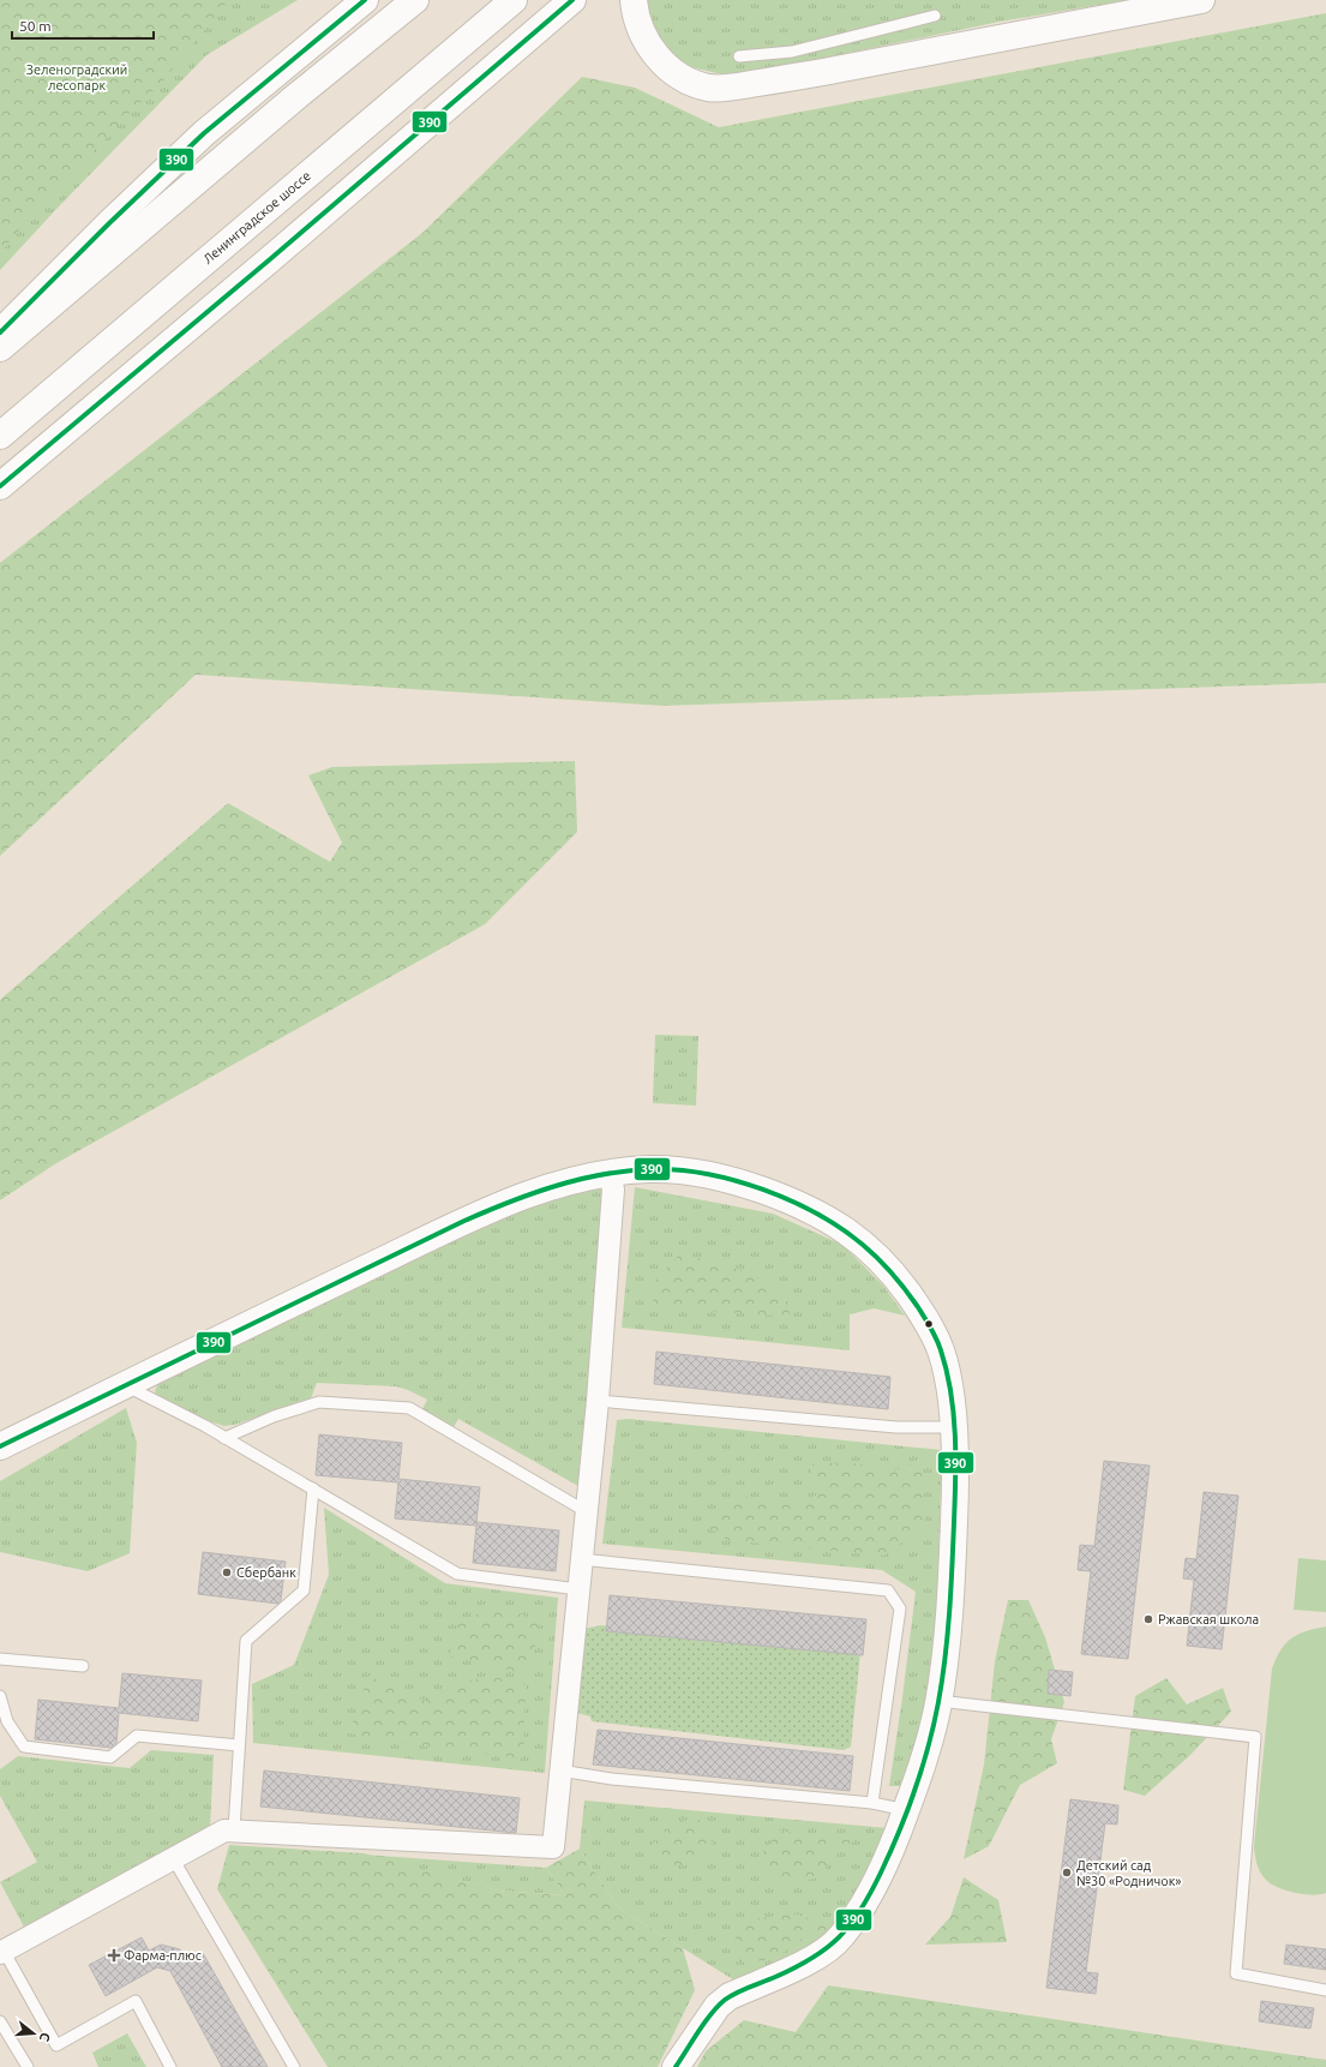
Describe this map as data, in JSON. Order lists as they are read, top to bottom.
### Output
{
  "streets": {
    "main road": ["Ленинградское шоссе"]
  },
  "parks": ["Зеленоградский лесопарк"],
  "places": {
    "other": ["Сбербанк", "Ржавская школа", "Детский сад №30 «Родничок»"],
    "health": ["Фарма-плюс"]
  },
  "lines": ["transit line 390"],
  "scale_bar": "50 m",
  "north": "right"
}
